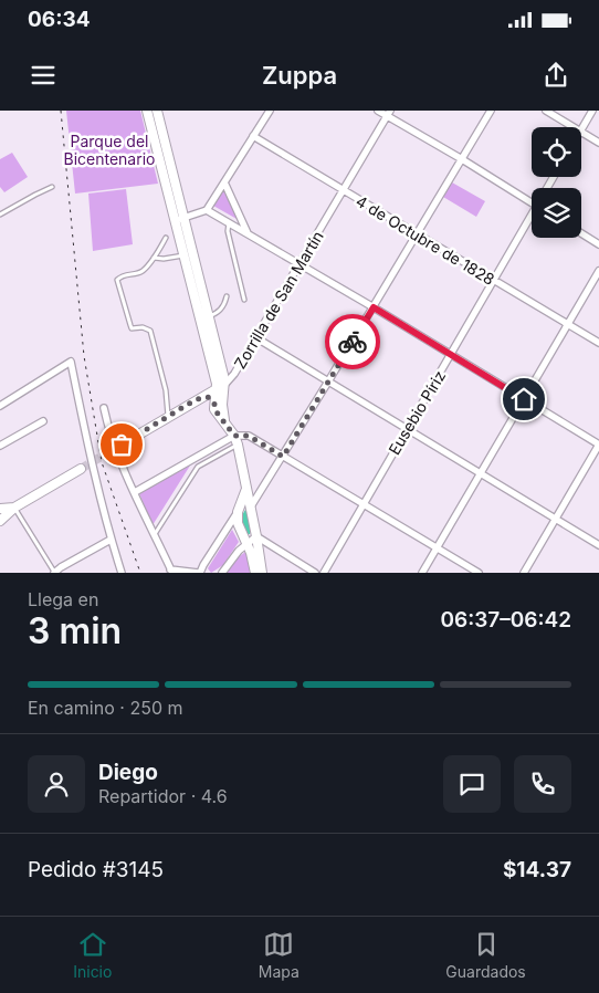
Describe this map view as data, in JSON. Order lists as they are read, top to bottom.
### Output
{
  "streets": {
    "street": ["4 de Octubre de 1828", "Zorrilla de San Martín", "Eusebio Píriz"]
  },
  "crossings": [
    ["4 de Octubre de 1828", "Zorrilla de San Martín"],
    ["4 de Octubre de 1828", "Eusebio Píriz"]
  ],
  "parks": ["Parque del Bicentenario"],
  "page": {
    "status": "06:34",
    "header": "Zuppa",
    "heading": ["3 min", "Llega en", "06:37–06:42"],
    "panel": [
      "Diego",
      "Repartidor · 4.6",
      "Pedido #3145",
      "$14.37"
    ],
    "bar": "En camino · 250 m",
    "tabs": ["Inicio", "Mapa", "Guardados"]
  }
}
